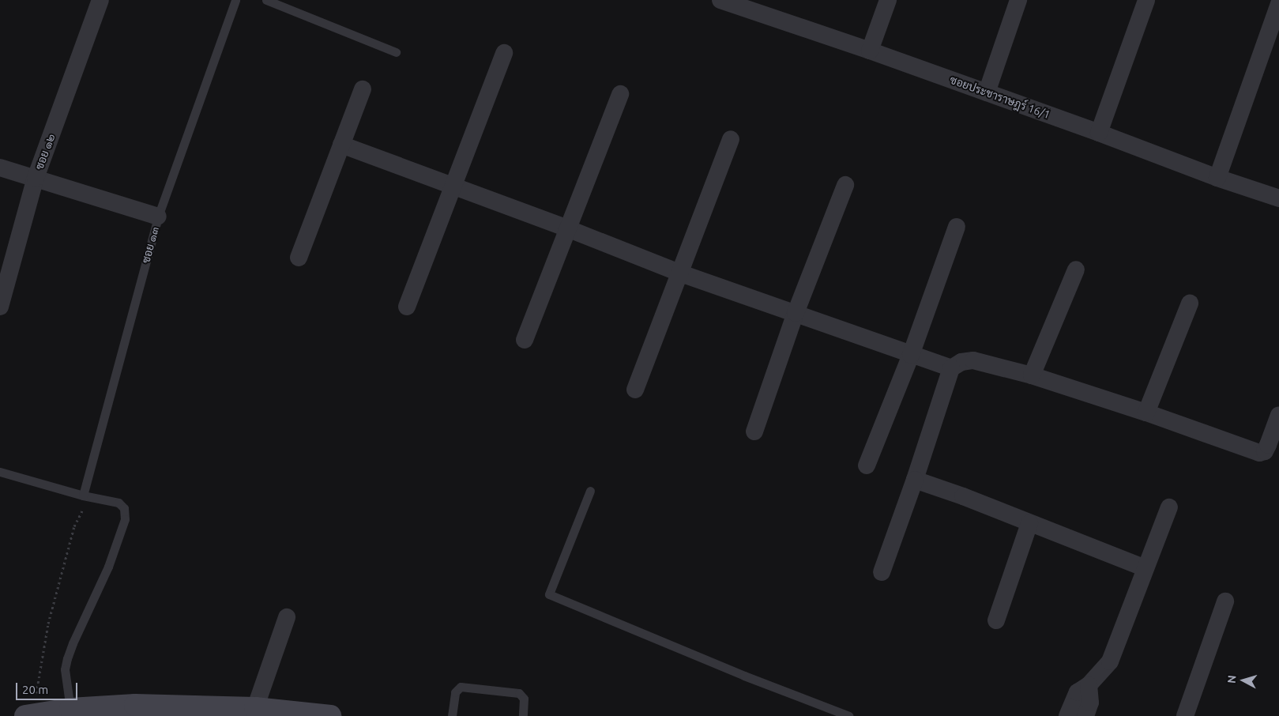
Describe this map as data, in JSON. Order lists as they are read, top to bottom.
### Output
{
  "streets": {
    "street": ["ซอยประชาราษฎร์ 16/1", "ซอย ๑๒"],
    "lane": ["ซอย ๑๓"]
  },
  "scale_bar": "20 m",
  "north": "left"
}
